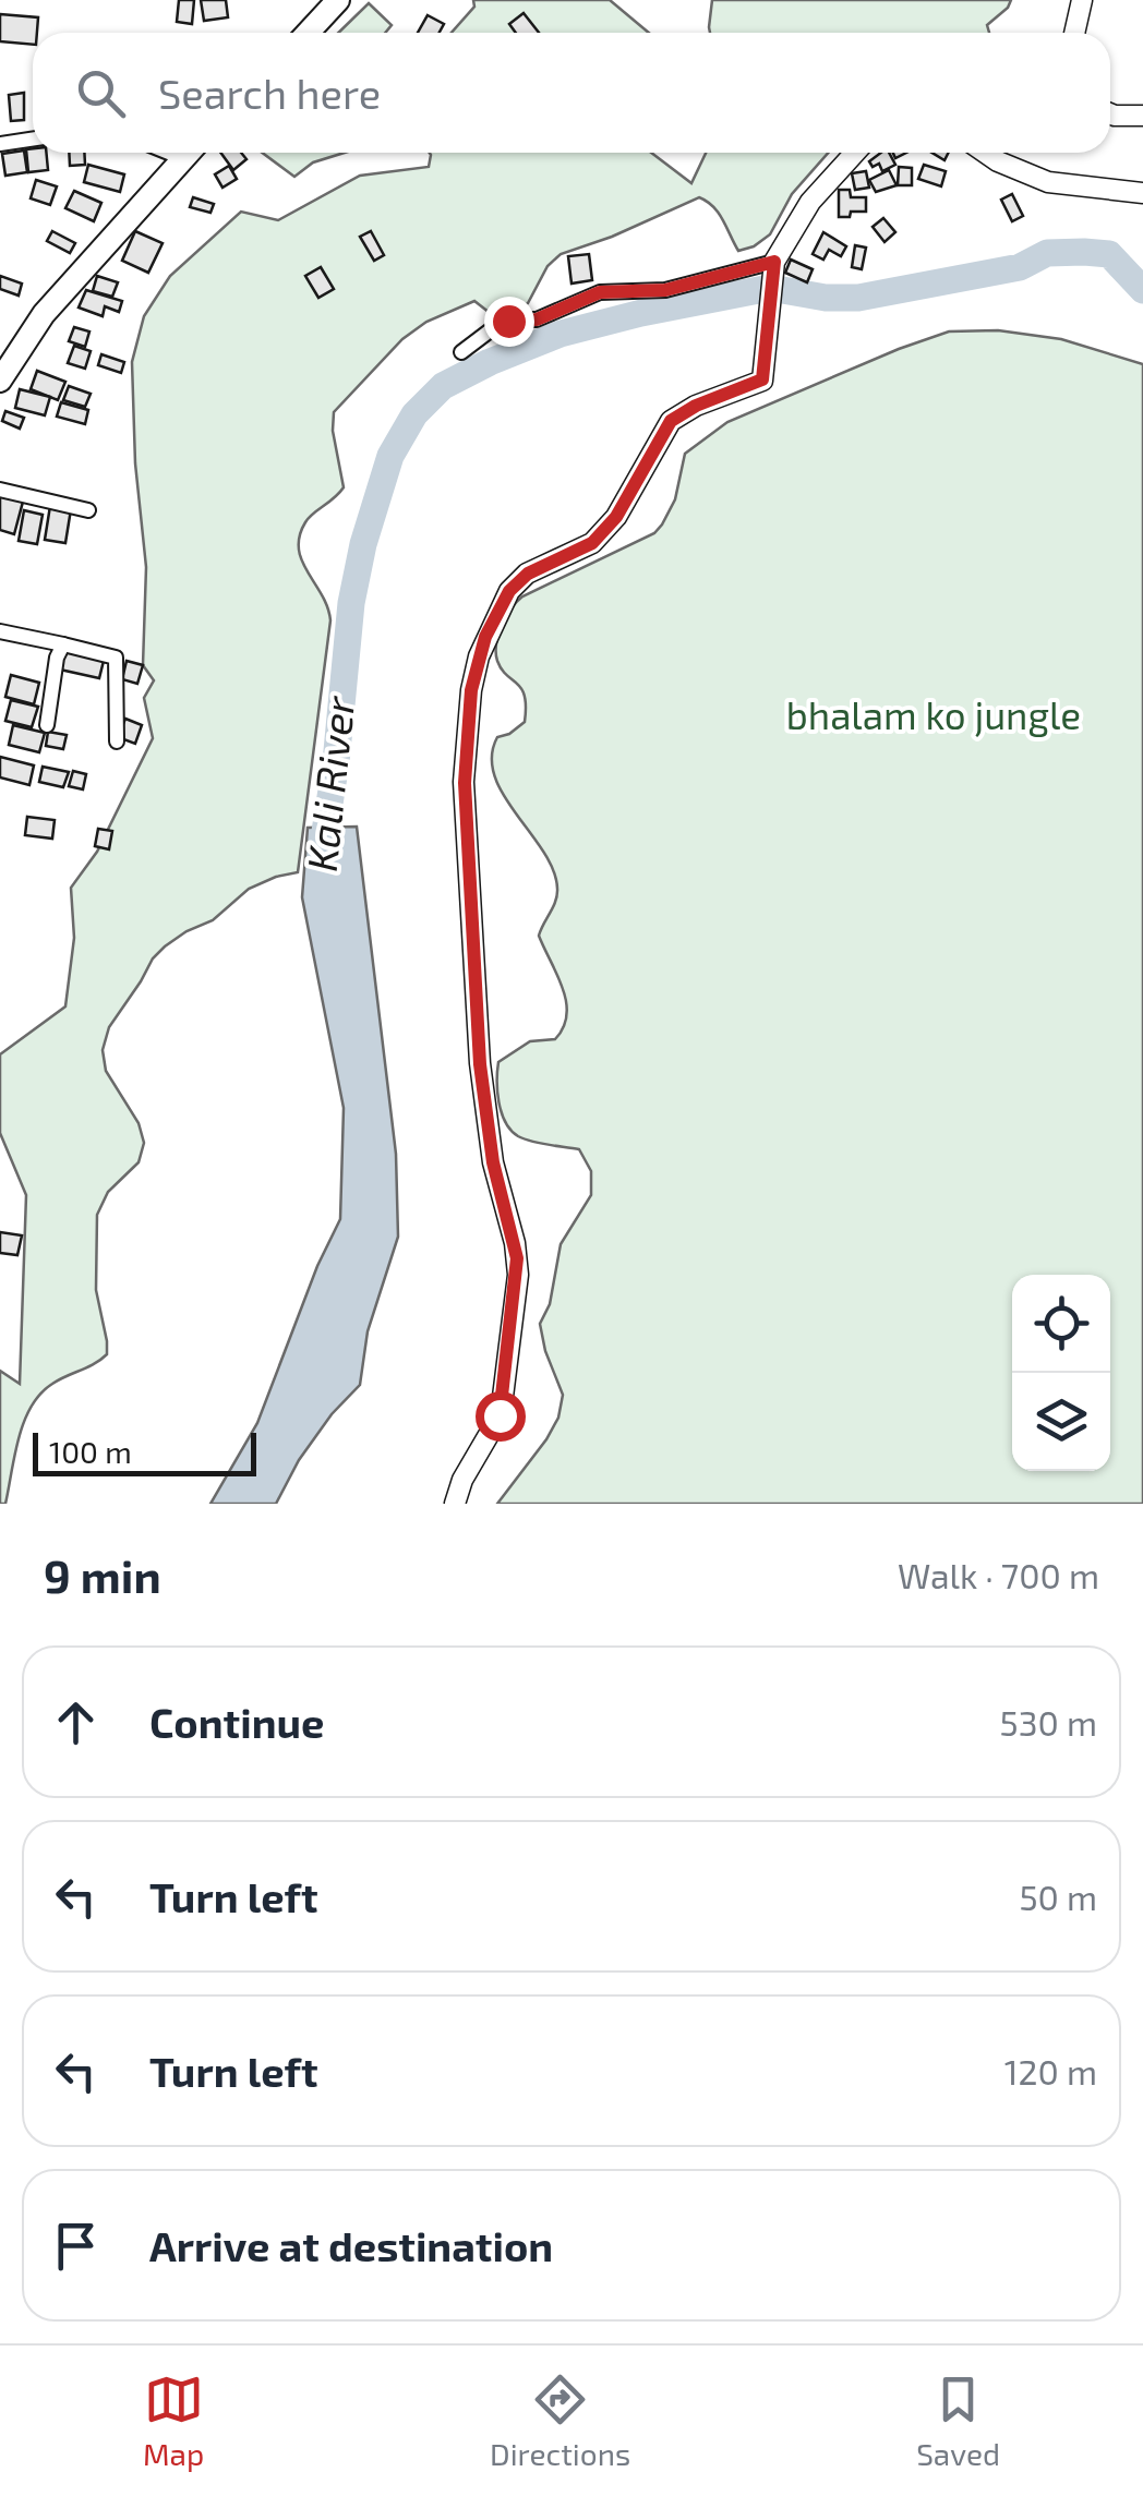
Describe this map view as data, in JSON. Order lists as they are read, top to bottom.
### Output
{
  "water": ["Kali River"],
  "parks": ["bhalam ko jungle"],
  "scale_bar": "100 m",
  "page": {
    "search": "Search here",
    "scale": "100 m",
    "heading": ["9 min", "Walk · 700 m"],
    "list": [
      ["Continue", "530 m"],
      ["Turn left", "50 m"],
      ["Turn left", "120 m"],
      "Arrive at destination"
    ],
    "nav": ["Map", "Directions", "Saved"]
  }
}
